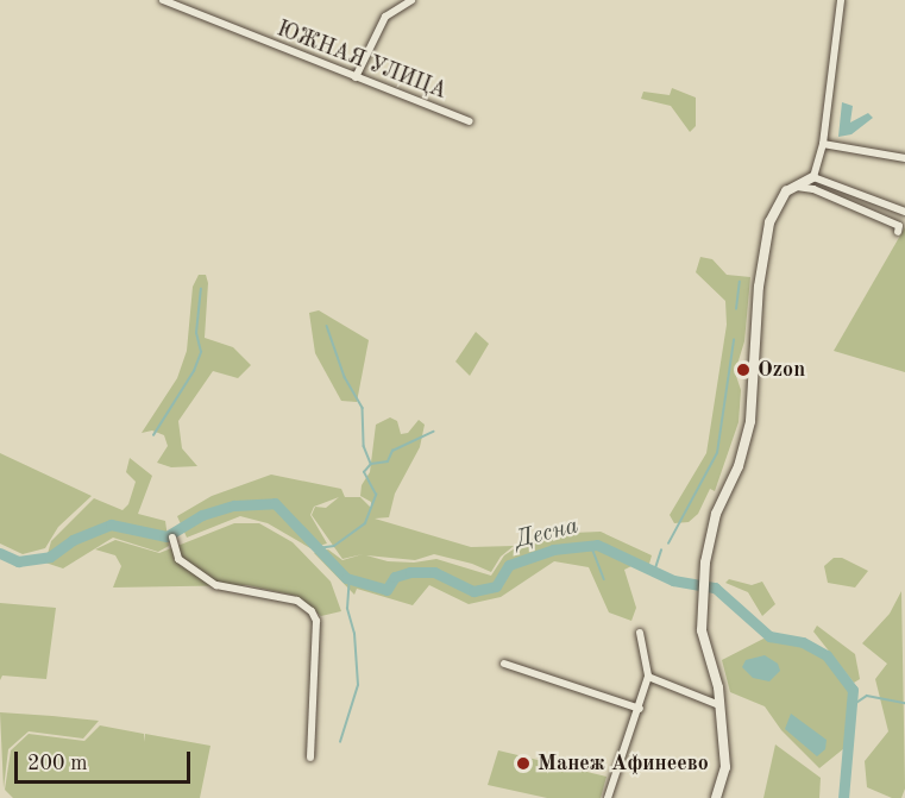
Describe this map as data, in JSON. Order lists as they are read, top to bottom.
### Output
{
  "streets": {
    "street": ["ЮЖНАЯ УЛИЦА"]
  },
  "water": ["Десна"],
  "places": ["Ozon", "Манеж Афинеево"],
  "scale_bar": "200 m"
}
